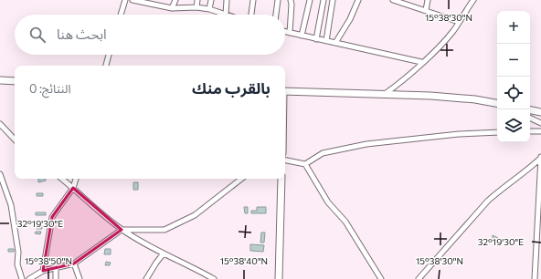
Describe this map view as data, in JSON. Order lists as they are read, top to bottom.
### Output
{
  "page": {
    "map_buttons": ["+", "−"],
    "search": "ابحث هنا",
    "heading": ["بالقرب منك", "النتائج: 0"]
  },
  "coordinates": [
    "15°38'30\"N",
    "32°19'30\"E",
    "15°38'50\"N",
    "15°38'40\"N"
  ]
}
